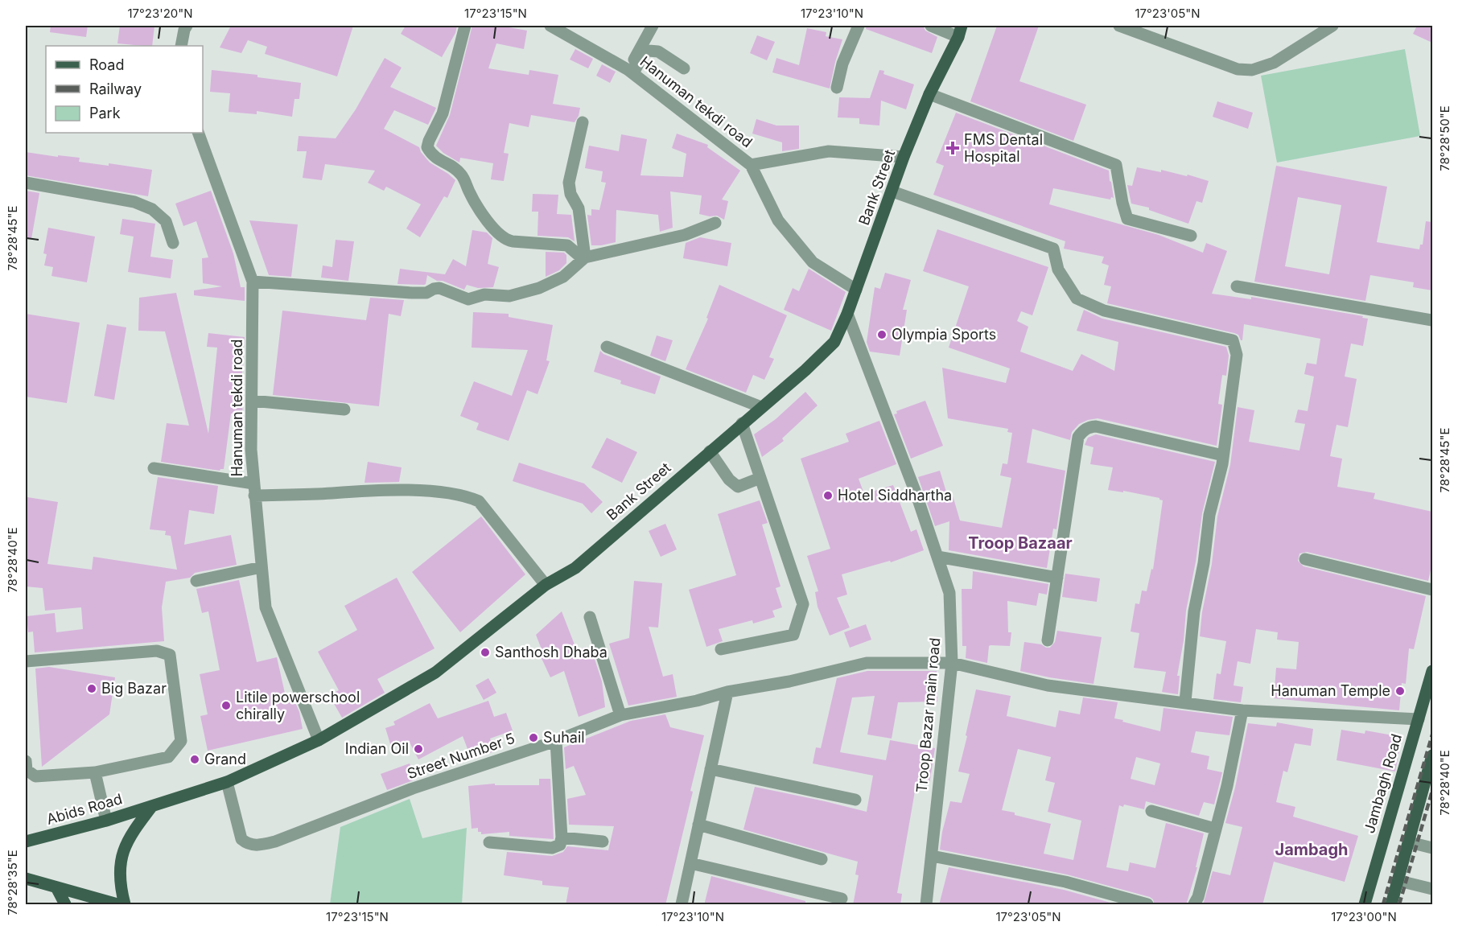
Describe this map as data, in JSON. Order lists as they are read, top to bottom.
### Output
{
  "streets": {
    "main road": ["Bank Street", "Jambagh Road", "Abids Road"],
    "street": ["Hanuman tekdi road", "Troop Bazar main road", "Street Number 5"]
  },
  "crossings": [
    ["Hanuman tekdi road", "Bank Street"],
    ["Bank Street", "Troop Bazar main road"],
    ["Bank Street", "Street Number 5"],
    ["Bank Street", "Abids Road"],
    ["Troop Bazar main road", "Street Number 5"],
    ["Street Number 5", "Jambagh Road"]
  ],
  "districts": ["Troop Bazaar", "Jambagh"],
  "places": {
    "health": ["FMS Dental Hospital"],
    "other": [
      "Olympia Sports",
      "Hotel Siddhartha",
      "Santhosh Dhaba",
      "Big Bazar",
      "Hanuman Temple",
      "Litile powerschool chirally",
      "Suhail",
      "Indian Oil",
      "Grand"
    ]
  },
  "legend": ["Road", "Railway", "Park"],
  "coordinates": [
    "17°23'20\"N",
    "17°23'15\"N",
    "17°23'10\"N",
    "17°23'05\"N",
    "78°28'50\"E",
    "78°28'45\"E",
    "78°28'40\"E",
    "78°28'35\"E",
    "17°23'00\"N"
  ]
}
